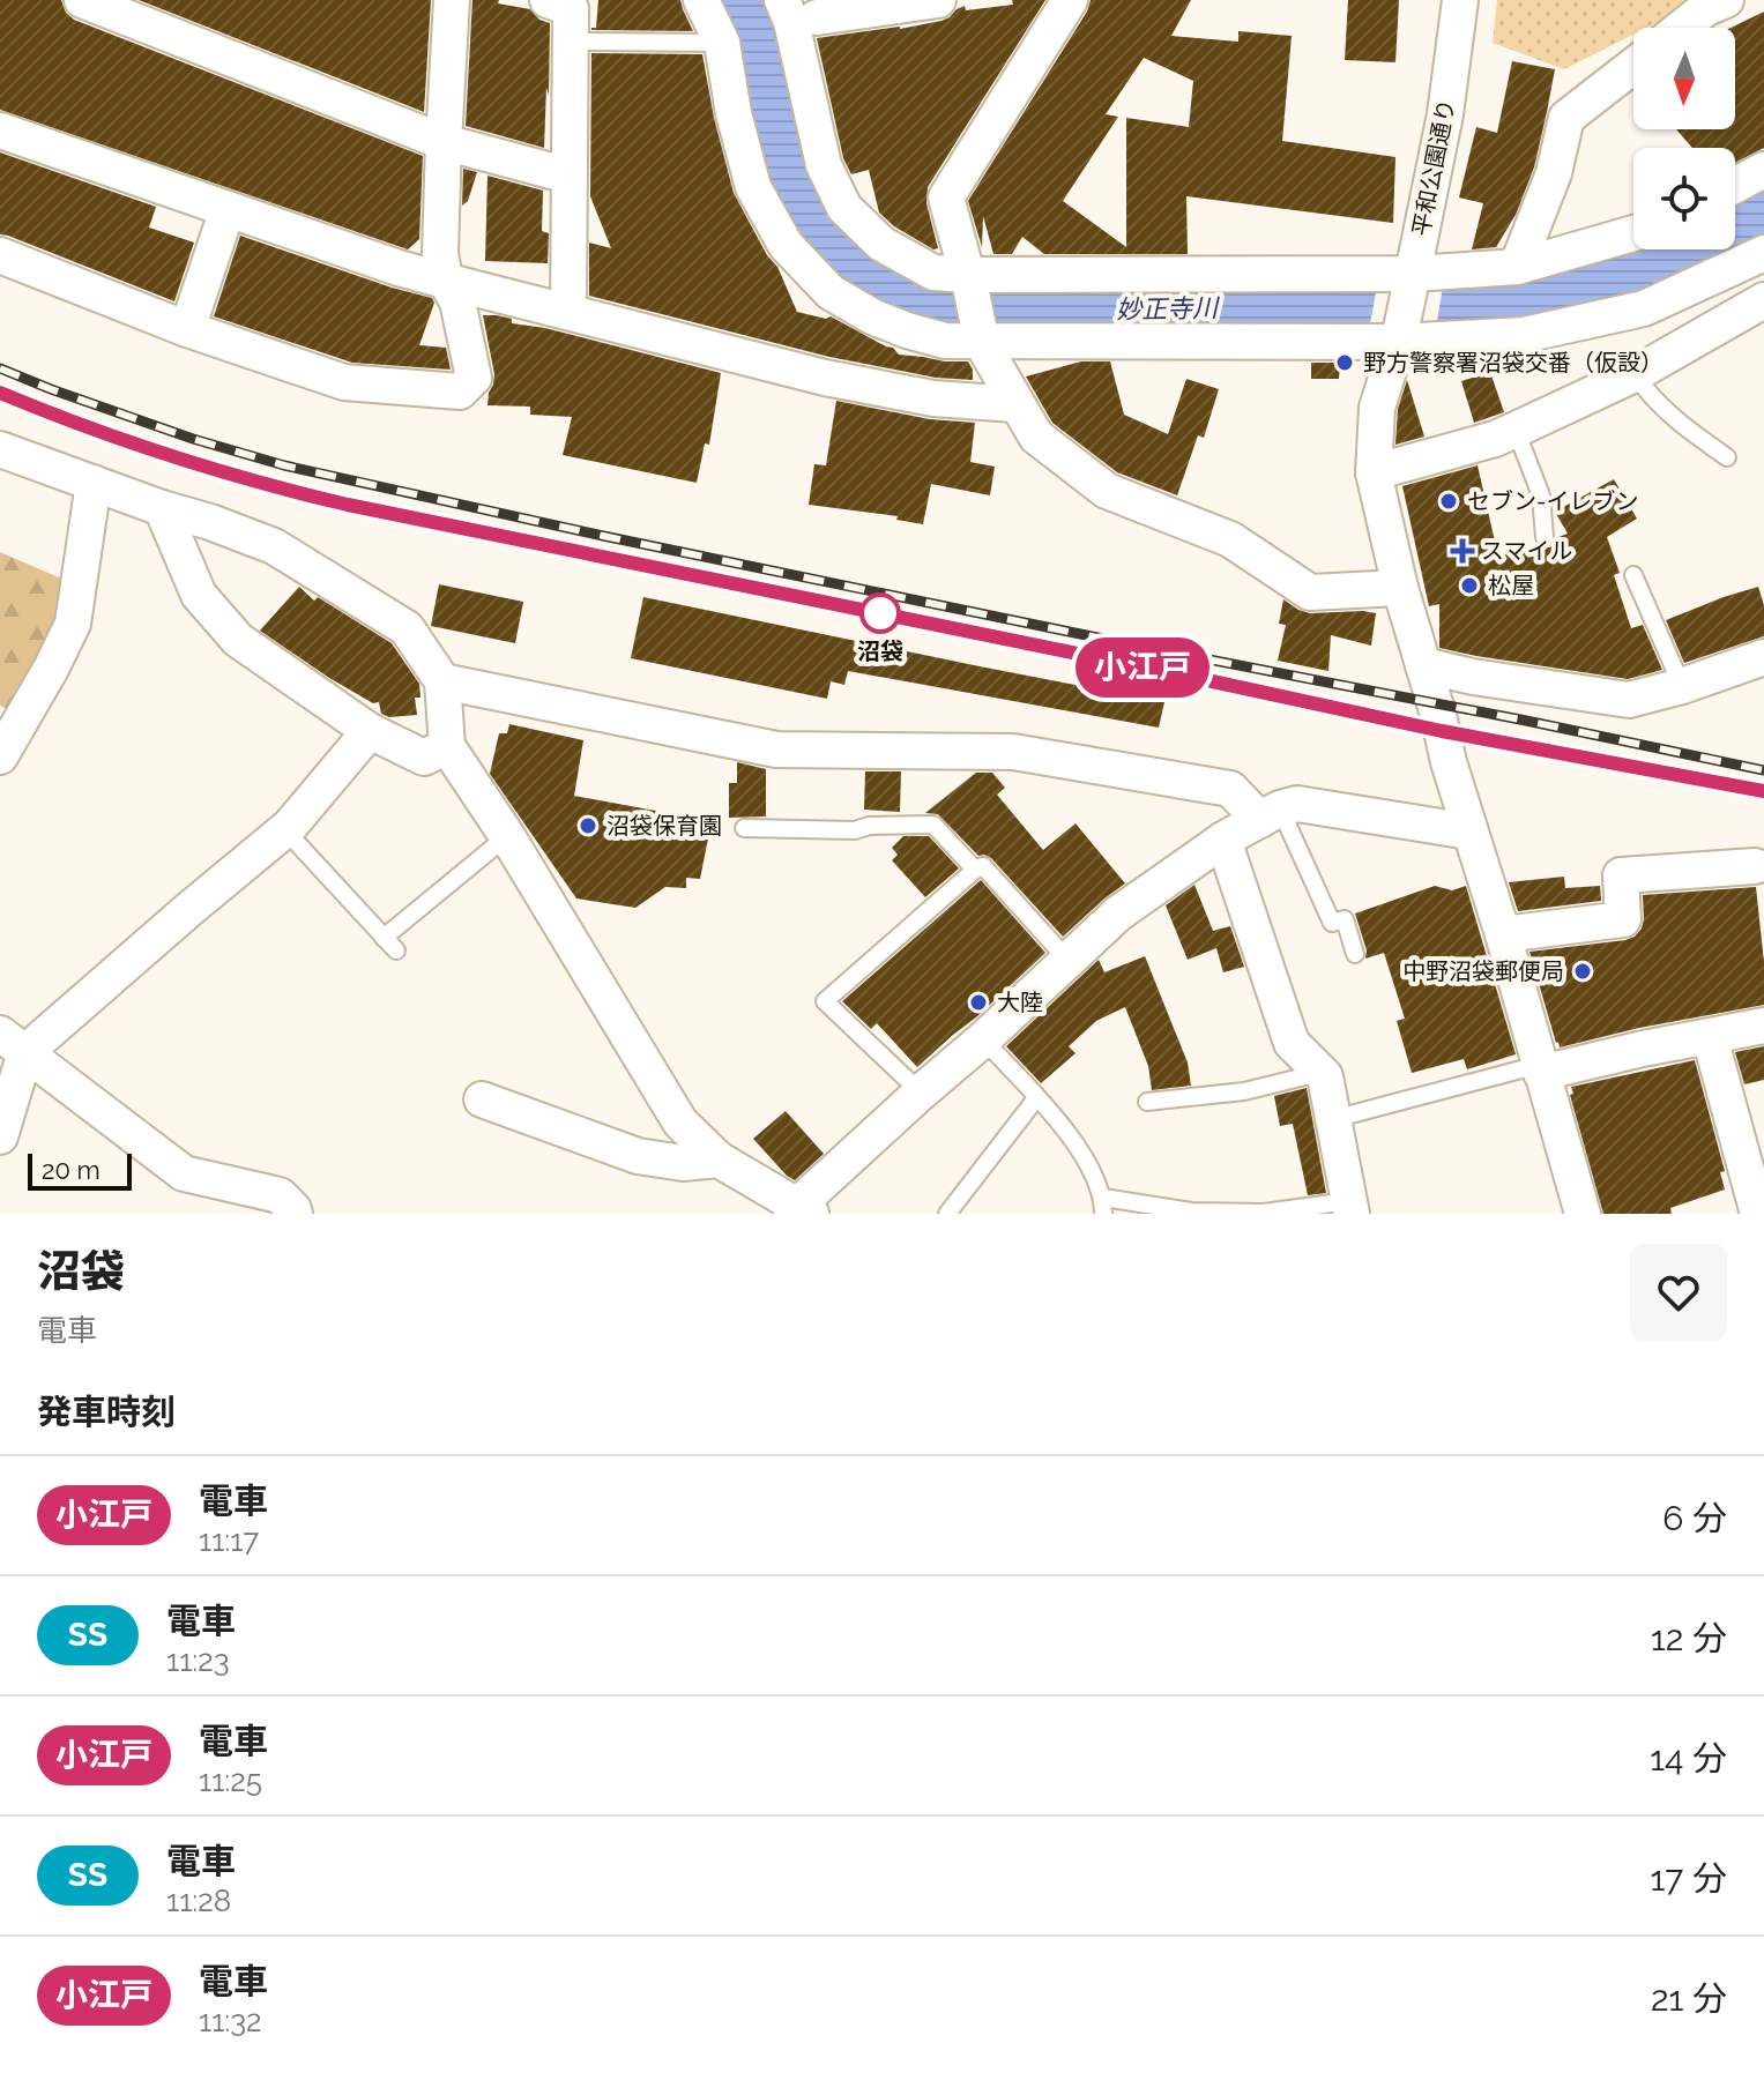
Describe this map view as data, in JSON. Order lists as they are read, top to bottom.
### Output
{
  "streets": {
    "street": ["平和公園通り"]
  },
  "water": ["妙正寺川"],
  "places": {
    "other": [
      "野方警察署沼袋交番（仮設）",
      "セブン-イレブン",
      "松屋",
      "沼袋",
      "沼袋保育園",
      "中野沼袋郵便局",
      "大陸"
    ],
    "health": ["スマイル"]
  },
  "scale_bar": "20 m",
  "north": "bottom",
  "page": {
    "on_map": "小江戸",
    "scale": "20 m",
    "heading": [
      ["沼袋", "電車"],
      "発車時刻"
    ],
    "list": [
      {
        "mark": "小江戸",
        "name": "電車",
        "note": "11:17",
        "value": "6 分"
      },
      {
        "mark": "SS",
        "name": "電車",
        "note": "11:23",
        "value": "12 分"
      },
      {
        "mark": "小江戸",
        "name": "電車",
        "note": "11:25",
        "value": "14 分"
      },
      {
        "mark": "SS",
        "name": "電車",
        "note": "11:28",
        "value": "17 分"
      },
      {
        "mark": "小江戸",
        "name": "電車",
        "note": "11:32",
        "value": "21 分"
      }
    ]
  }
}
